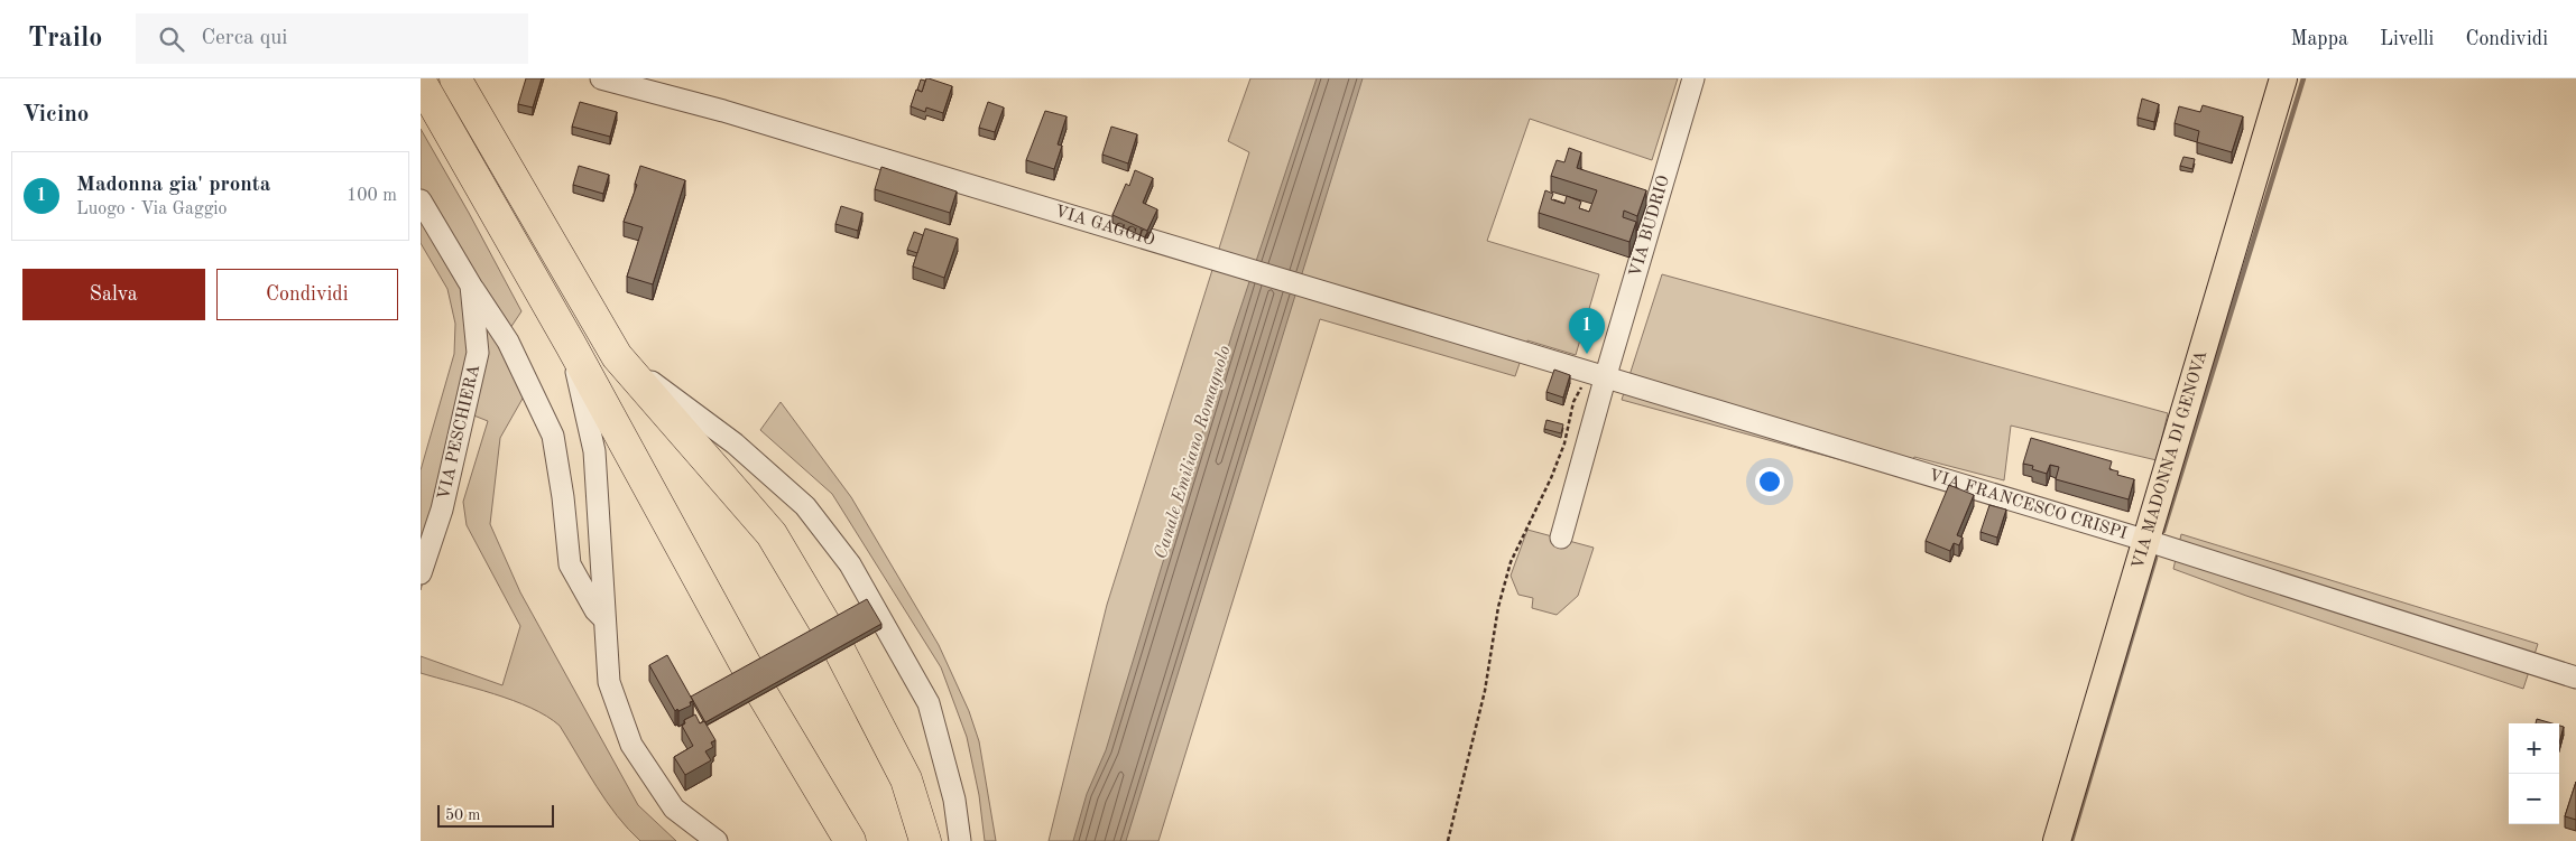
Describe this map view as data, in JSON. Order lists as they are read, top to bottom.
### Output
{
  "streets": {
    "main road": ["VIA MADONNA DI GENOVA"],
    "street": [
      "VIA GAGGIO",
      "VIA BUDRIO",
      "VIA PESCHIERA",
      "VIA FRANCESCO CRISPI"
    ]
  },
  "crossings": [
    ["VIA GAGGIO", "VIA BUDRIO"],
    ["VIA GAGGIO", "VIA FRANCESCO CRISPI"],
    ["VIA BUDRIO", "VIA FRANCESCO CRISPI"],
    ["VIA MADONNA DI GENOVA", "VIA FRANCESCO CRISPI"]
  ],
  "water": ["Canale Emiliano Romagnolo"],
  "scale_bar": "50 m",
  "page": {
    "header": "Trailo",
    "search": "Cerca qui",
    "nav": ["Mappa", "Livelli", "Condividi"],
    "heading": "Vicino",
    "list": [
      {
        "mark": "1",
        "name": "Madonna gia' pronta",
        "note": "Luogo · Via Gaggio",
        "value": "100 m"
      }
    ],
    "buttons": ["Salva", "Condividi"],
    "pins": "1",
    "map_buttons": ["+", "−"],
    "scale": "50 m"
  }
}
